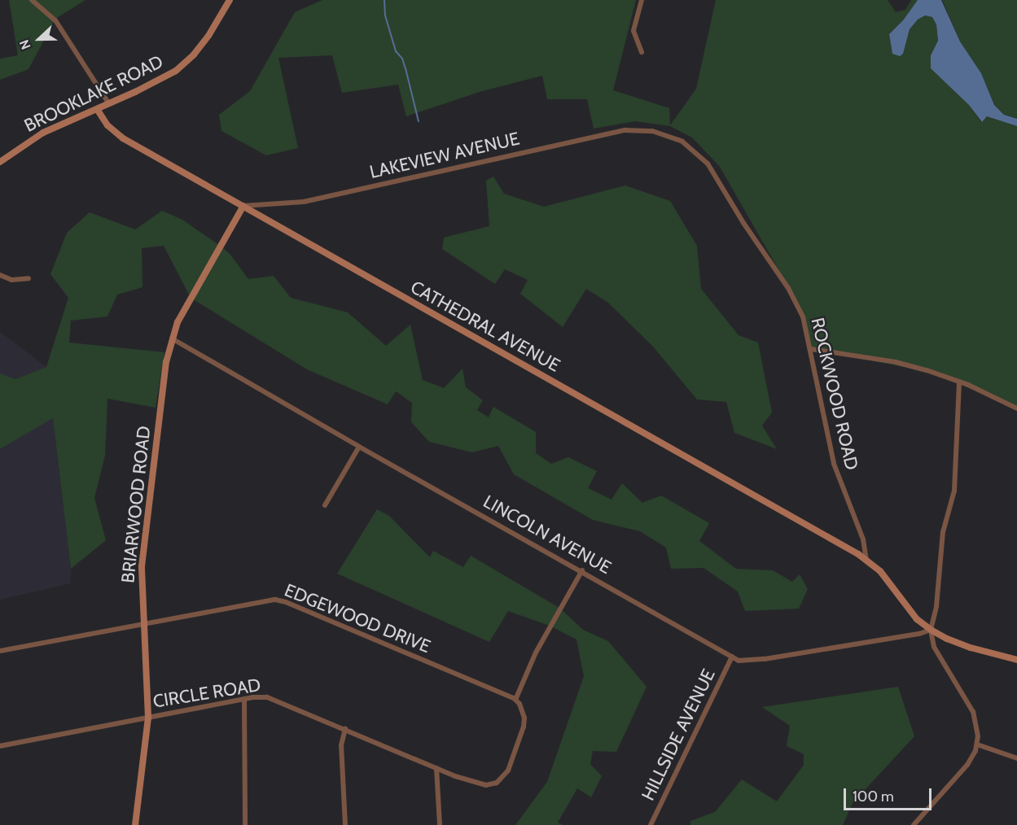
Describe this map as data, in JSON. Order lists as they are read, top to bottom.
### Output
{
  "streets": {
    "street": [
      "BROOKLAKE ROAD",
      "LAKEVIEW AVENUE",
      "CATHEDRAL AVENUE",
      "ROCKWOOD ROAD",
      "BRIARWOOD ROAD",
      "LINCOLN AVENUE",
      "EDGEWOOD DRIVE",
      "CIRCLE ROAD",
      "HILLSIDE AVENUE"
    ]
  },
  "crossings": [
    ["BROOKLAKE ROAD", "CATHEDRAL AVENUE"],
    ["LAKEVIEW AVENUE", "CATHEDRAL AVENUE"],
    ["LAKEVIEW AVENUE", "ROCKWOOD ROAD"],
    ["LAKEVIEW AVENUE", "BRIARWOOD ROAD"],
    ["CATHEDRAL AVENUE", "ROCKWOOD ROAD"],
    ["CATHEDRAL AVENUE", "BRIARWOOD ROAD"],
    ["BRIARWOOD ROAD", "LINCOLN AVENUE"],
    ["BRIARWOOD ROAD", "EDGEWOOD DRIVE"],
    ["BRIARWOOD ROAD", "CIRCLE ROAD"],
    ["LINCOLN AVENUE", "HILLSIDE AVENUE"]
  ],
  "scale_bar": "100 m",
  "north": "left"
}
